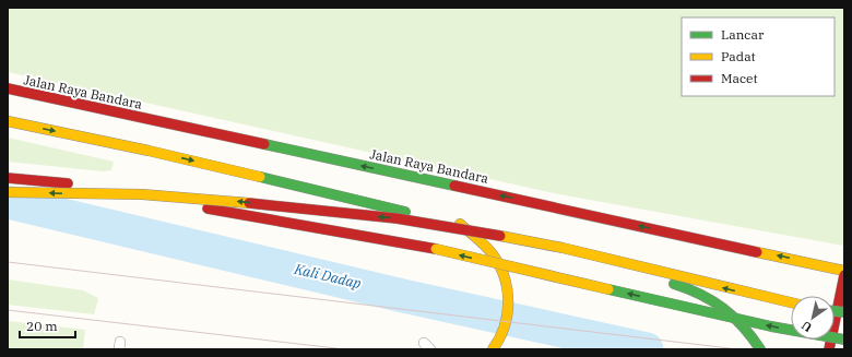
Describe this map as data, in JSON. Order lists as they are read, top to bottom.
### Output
{
  "streets": {
    "street": ["Jalan Raya Bandara"]
  },
  "water": ["Kali Dadap"],
  "legend": ["Lancar", "Padat", "Macet"],
  "scale_bar": "20 m",
  "north": "bottom left"
}
